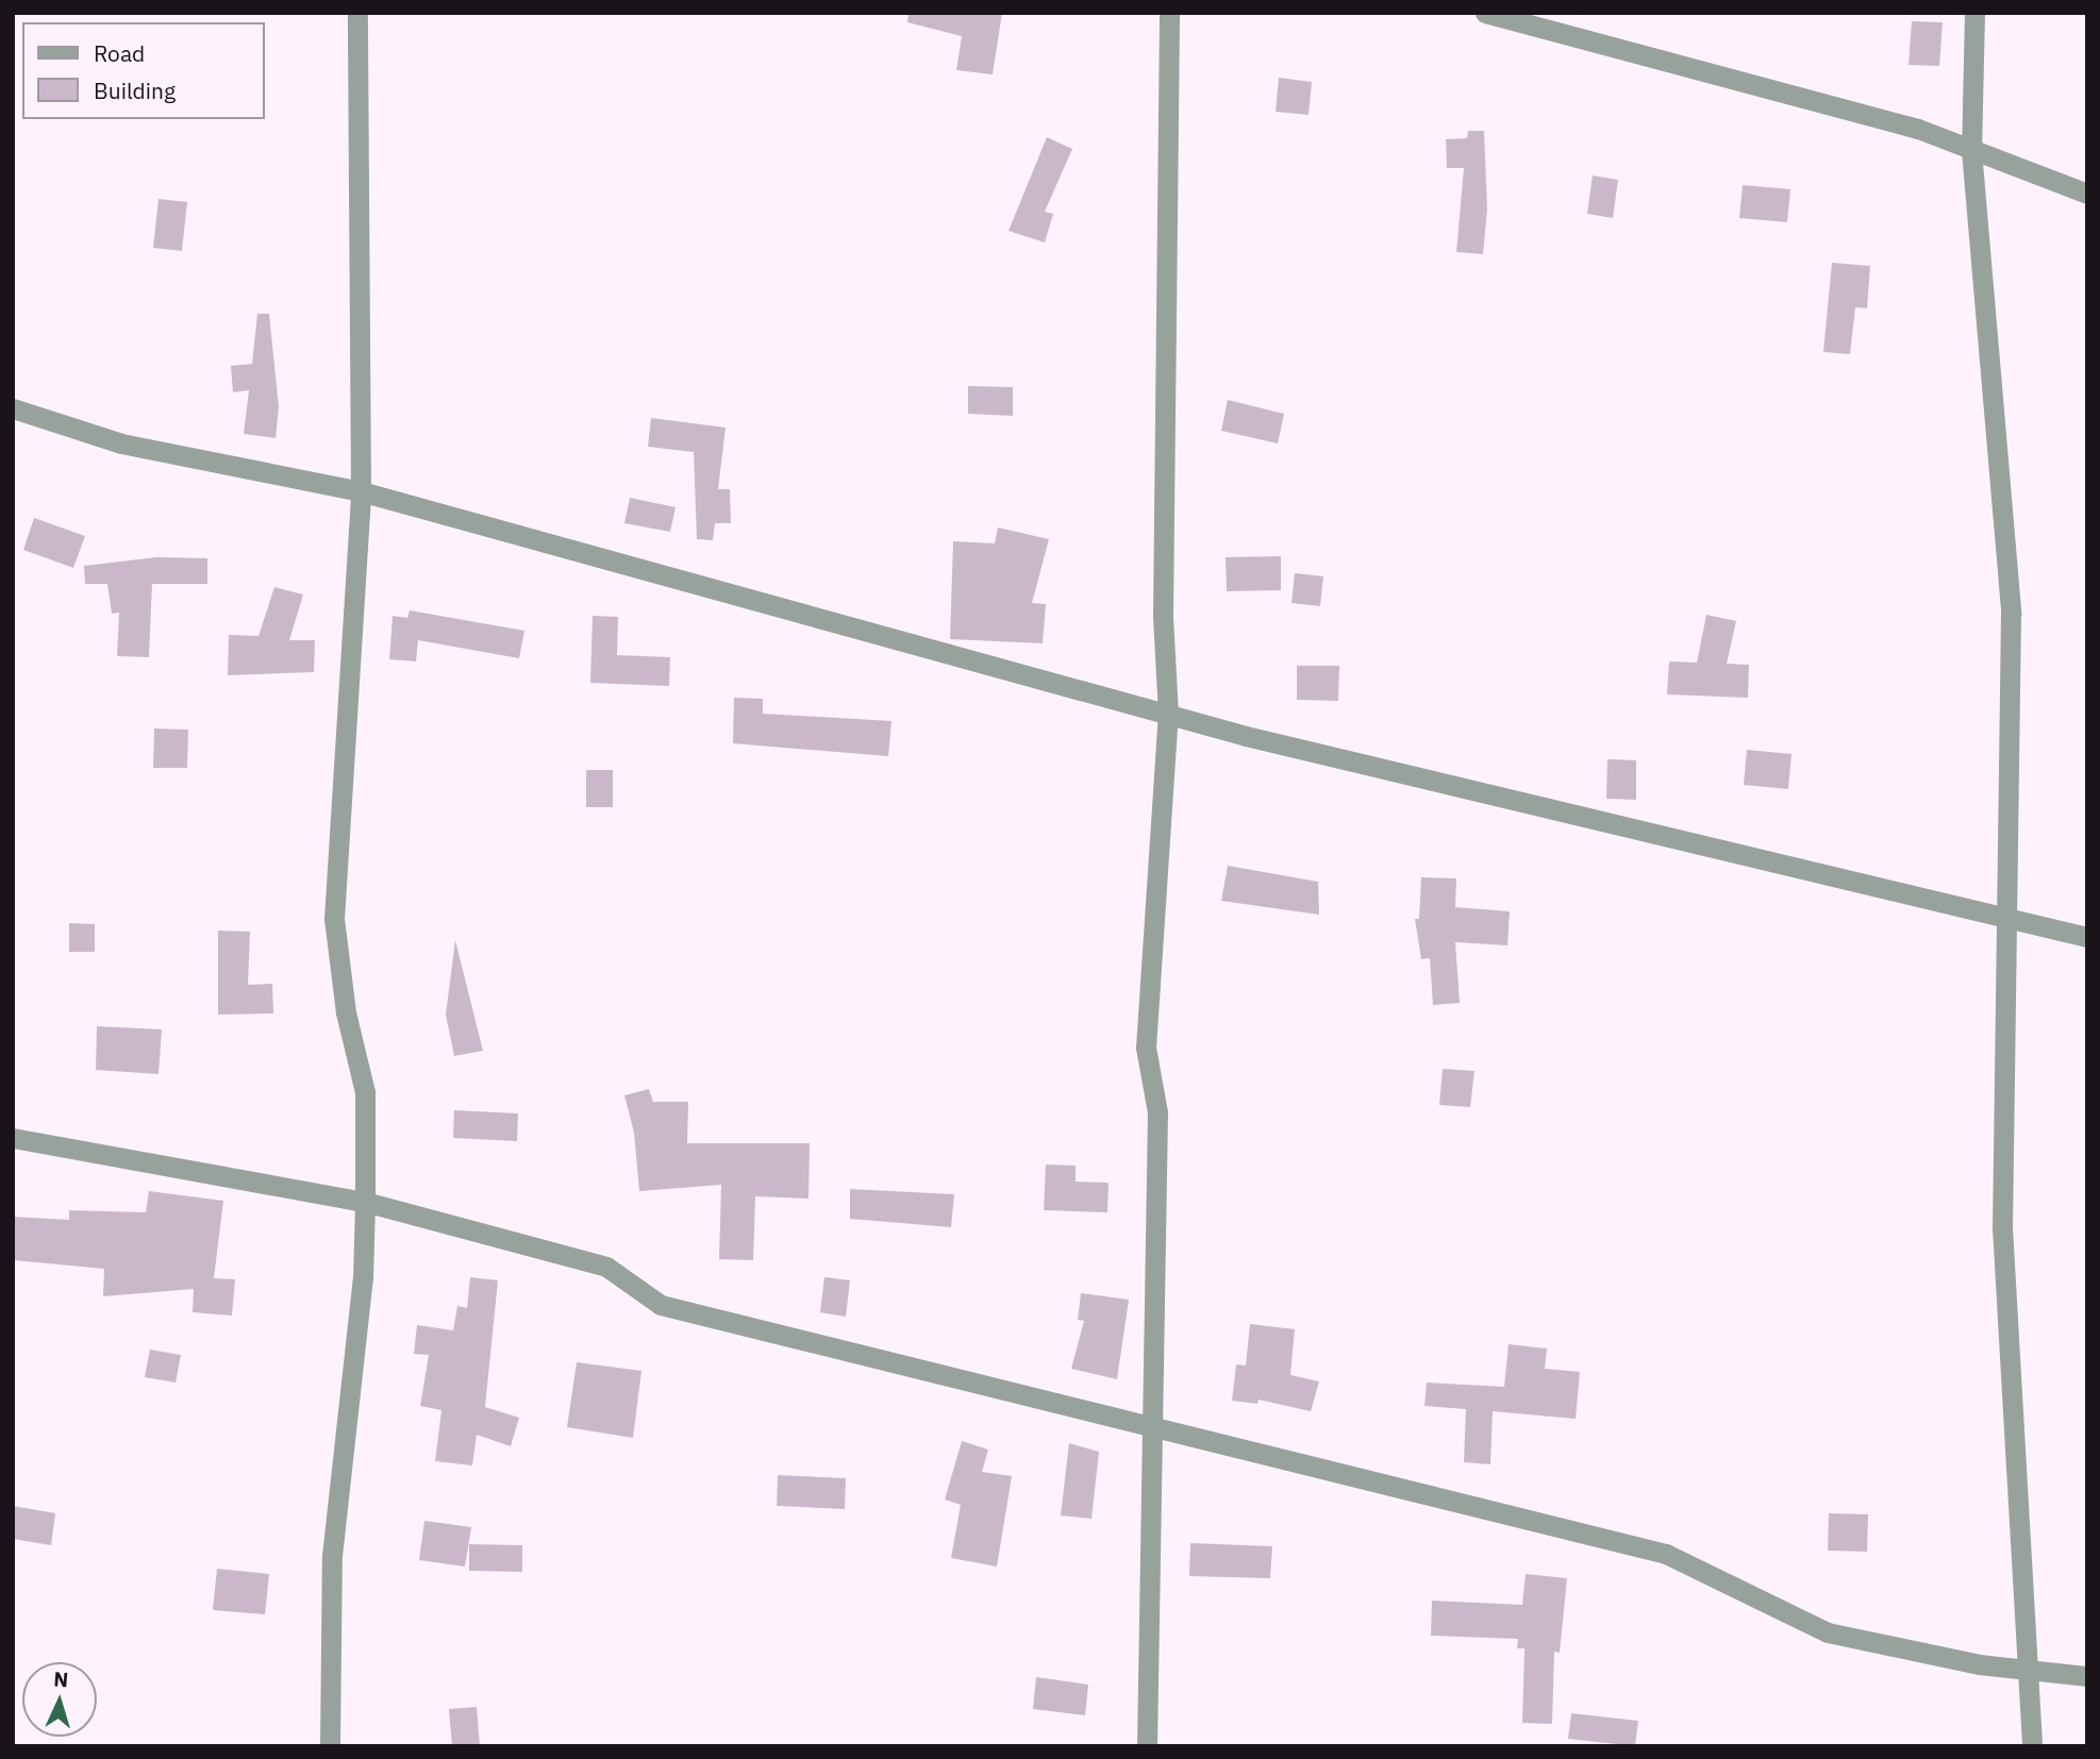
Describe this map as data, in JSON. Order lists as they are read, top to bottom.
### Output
{
  "legend": ["Road", "Building"],
  "north": "top"
}
